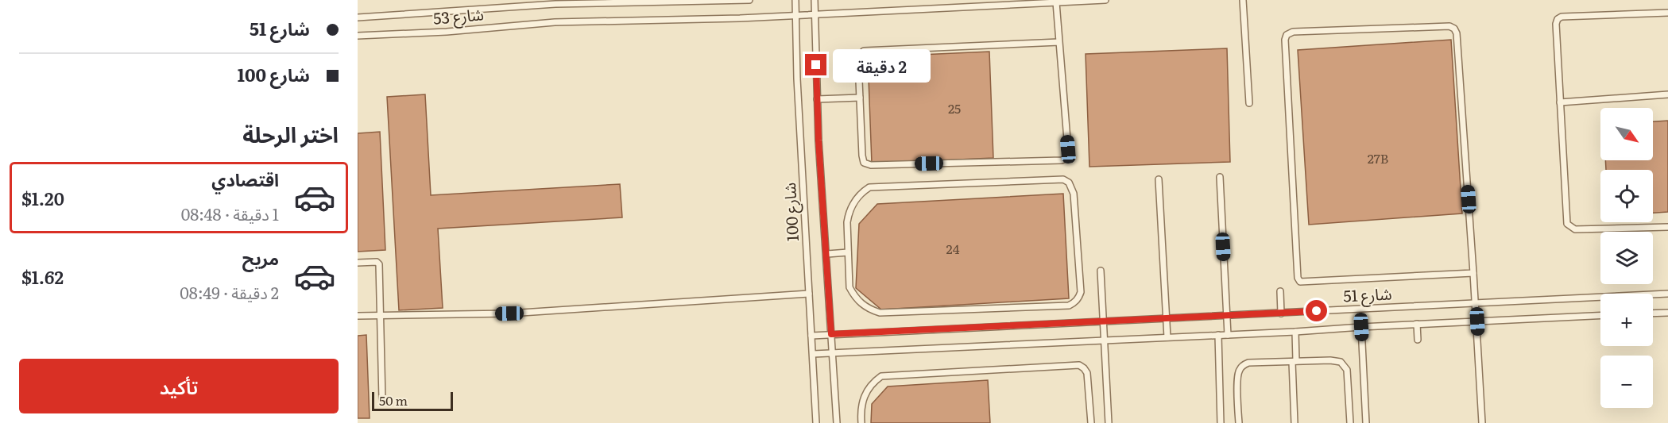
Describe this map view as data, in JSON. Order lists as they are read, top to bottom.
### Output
{
  "streets": {
    "lane": ["شارع 53", "شارع 100", "شارع 51"]
  },
  "crossings": [
    ["شارع 53", "شارع 100"],
    ["شارع 100", "شارع 51"]
  ],
  "house_numbers": ["25", "27B", "24"],
  "scale_bar": "50 m",
  "north": "bottom right",
  "page": {
    "banner": ["شارع 51", "شارع 100"],
    "bubble": "2 دقيقة",
    "heading": "اختر الرحلة",
    "map_buttons": ["+", "−"],
    "list": [
      {
        "name": "اقتصادي",
        "note": "1 دقيقة · 08:48",
        "value": "$1.20"
      },
      {
        "name": "مريح",
        "note": "2 دقيقة · 08:49",
        "value": "$1.62"
      }
    ],
    "buttons": "تأكيد",
    "scale": "50 m"
  }
}
